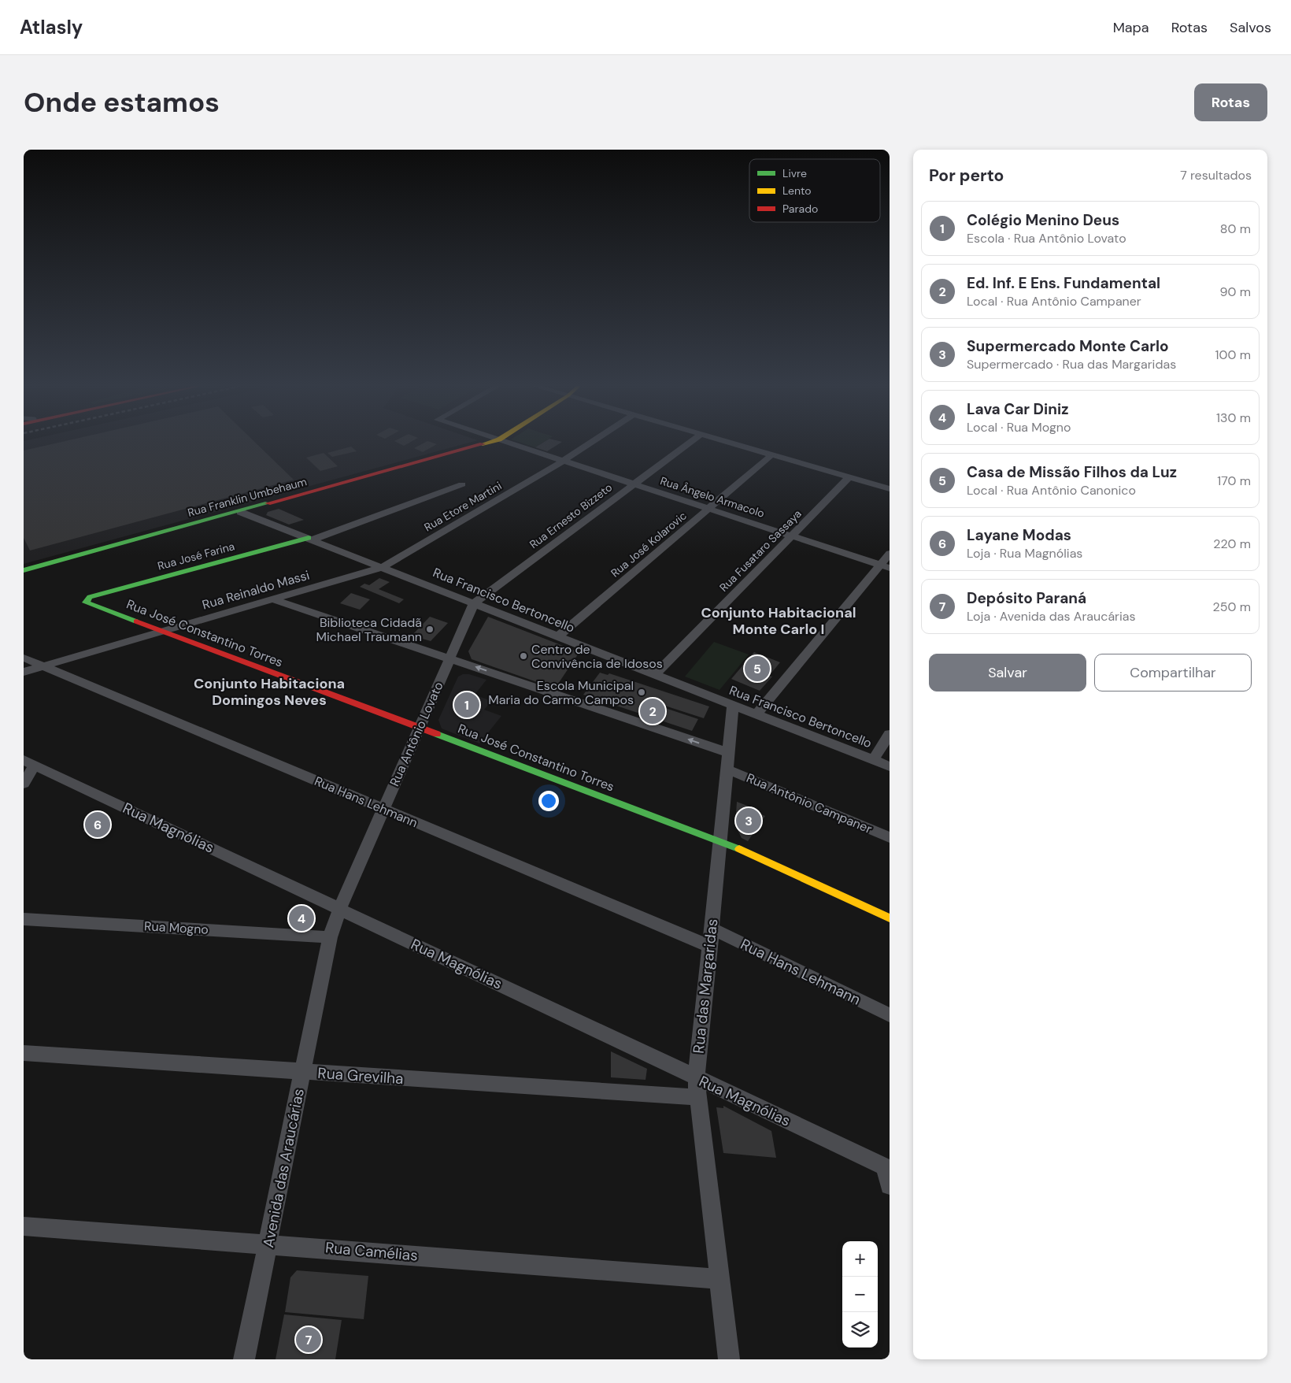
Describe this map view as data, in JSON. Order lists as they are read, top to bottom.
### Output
{
  "streets": {
    "street": [
      "Rua Franklin Umbehaum",
      "Rua Ângelo Armacolo",
      "Rua Etore Martini",
      "Rua Ernesto Bizzeto",
      "Rua José Kolarovic",
      "Rua Fusataro Sassaya",
      "Rua José Farina",
      "Rua Reinaldo Massi",
      "Rua Francisco Bertoncello",
      "Rua José Constantino Torres",
      "Rua Antônio Lovato",
      "Rua Hans Lehmann",
      "Rua Antônio Campaner",
      "Rua Magnólias",
      "Rua Mogno",
      "Rua das Margaridas",
      "Rua Grevilha",
      "Avenida das Araucárias",
      "Rua Camélias"
    ]
  },
  "crossings": [
    ["Rua Franklin Umbehaum", "Rua Francisco Bertoncello"],
    ["Rua Ângelo Armacolo", "Rua Etore Martini"],
    ["Rua Ângelo Armacolo", "Rua Ernesto Bizzeto"],
    ["Rua Ângelo Armacolo", "Rua José Kolarovic"],
    ["Rua Ângelo Armacolo", "Rua Fusataro Sassaya"],
    ["Rua Etore Martini", "Rua Reinaldo Massi"],
    ["Rua Etore Martini", "Rua Francisco Bertoncello"],
    ["Rua Ernesto Bizzeto", "Rua Francisco Bertoncello"],
    ["Rua Ernesto Bizzeto", "Rua Antônio Lovato"],
    ["Rua José Kolarovic", "Rua Francisco Bertoncello"],
    ["Rua Fusataro Sassaya", "Rua Francisco Bertoncello"],
    ["Rua José Farina", "Rua Francisco Bertoncello"],
    ["Rua José Farina", "Rua José Constantino Torres"],
    ["Rua Reinaldo Massi", "Rua Francisco Bertoncello"],
    ["Rua Reinaldo Massi", "Rua José Constantino Torres"],
    ["Rua Reinaldo Massi", "Rua Hans Lehmann"],
    ["Rua Reinaldo Massi", "Rua Antônio Campaner"],
    ["Rua Francisco Bertoncello", "Rua Antônio Lovato"],
    ["Rua Francisco Bertoncello", "Rua das Margaridas"],
    ["Rua José Constantino Torres", "Rua Antônio Lovato"],
    ["Rua José Constantino Torres", "Rua das Margaridas"],
    ["Rua Antônio Lovato", "Rua Hans Lehmann"],
    ["Rua Antônio Lovato", "Rua Antônio Campaner"],
    ["Rua Antônio Lovato", "Rua Magnólias"],
    ["Rua Antônio Lovato", "Avenida das Araucárias"],
    ["Rua Hans Lehmann", "Rua das Margaridas"],
    ["Rua Antônio Campaner", "Rua das Margaridas"],
    ["Rua Magnólias", "Rua das Margaridas"],
    ["Rua Magnólias", "Avenida das Araucárias"],
    ["Rua Mogno", "Avenida das Araucárias"],
    ["Rua das Margaridas", "Rua Grevilha"],
    ["Rua das Margaridas", "Rua Camélias"],
    ["Rua Grevilha", "Avenida das Araucárias"],
    ["Avenida das Araucárias", "Rua Camélias"]
  ],
  "one_way": ["Rua Antônio Campaner"],
  "districts": ["Conjunto Habitacional Monte Carlo I", "Conjunto Habitaciona Domingos Neves"],
  "places": ["Biblioteca Cidadã Michael Traumann", "Centro de Convivência de Idosos", "Escola Municipal Maria do Carmo Campos"],
  "legend": ["Livre", "Lento", "Parado"],
  "page": {
    "header": "Atlasly",
    "nav": ["Mapa", "Rotas", "Salvos"],
    "buttons": [
      "Rotas",
      ["Salvar", "Compartilhar"]
    ],
    "title": "Onde estamos",
    "heading": ["Por perto", "7 resultados"],
    "list": [
      {
        "mark": "1",
        "name": "Colégio Menino Deus",
        "note": "Escola · Rua Antônio Lovato",
        "value": "80 m"
      },
      {
        "mark": "2",
        "name": "Ed. Inf. E Ens. Fundamental",
        "note": "Local · Rua Antônio Campaner",
        "value": "90 m"
      },
      {
        "mark": "3",
        "name": "Supermercado Monte Carlo",
        "note": "Supermercado · Rua das Margaridas",
        "value": "100 m"
      },
      {
        "mark": "4",
        "name": "Lava Car Diniz",
        "note": "Local · Rua Mogno",
        "value": "130 m"
      },
      {
        "mark": "5",
        "name": "Casa de Missão Filhos da Luz",
        "note": "Local · Rua Antônio Canonico",
        "value": "170 m"
      },
      {
        "mark": "6",
        "name": "Layane Modas",
        "note": "Loja · Rua Magnólias",
        "value": "220 m"
      },
      {
        "mark": "7",
        "name": "Depósito Paraná",
        "note": "Loja · Avenida das Araucárias",
        "value": "250 m"
      }
    ],
    "pins": [
      "5",
      "1",
      "2",
      "3",
      "6",
      "4",
      "7"
    ],
    "map_buttons": ["+", "−"]
  }
}
